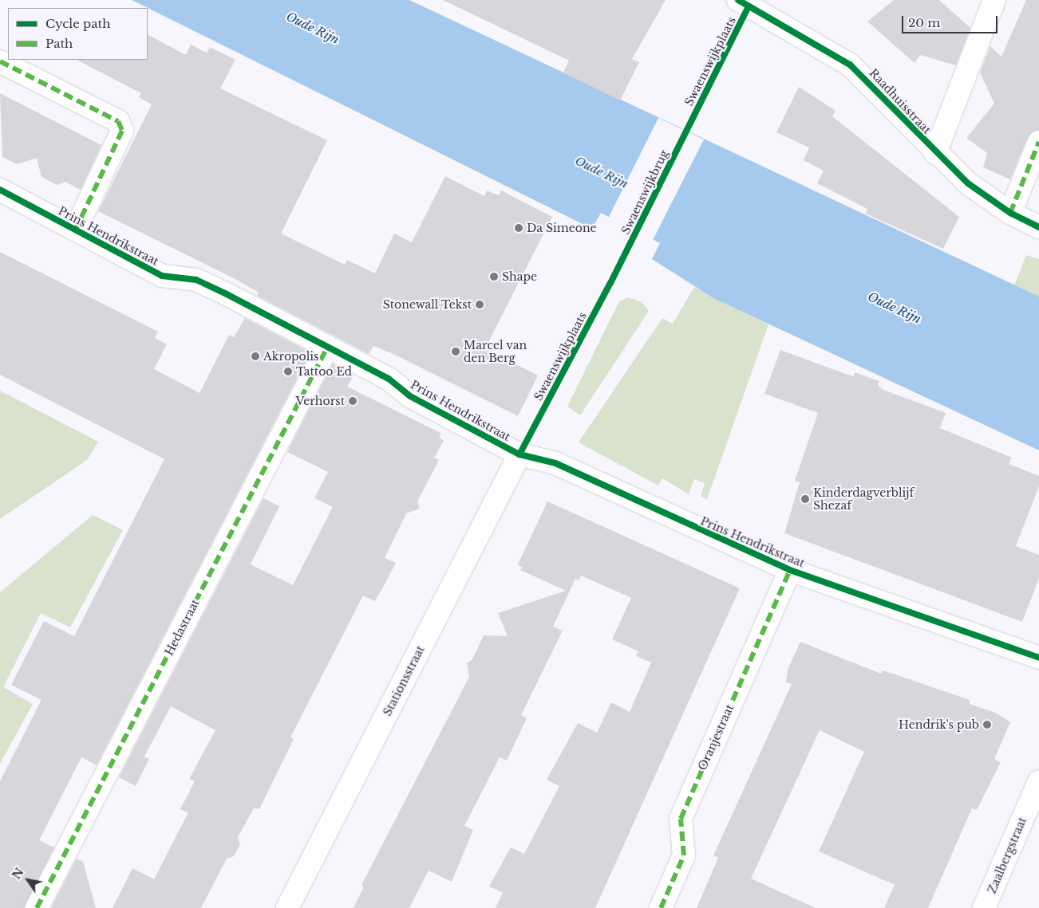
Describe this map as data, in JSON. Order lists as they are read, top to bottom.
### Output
{
  "streets": {
    "street": [
      "Raadhuisstraat",
      "Prins Hendrikstraat",
      "Hedastraat",
      "Stationsstraat",
      "Oranjestraat",
      "Zaalbergstraat"
    ],
    "cycle path": ["Swaenswijkplaats"]
  },
  "crossings": [
    ["Prins Hendrikstraat", "Hedastraat"],
    ["Prins Hendrikstraat", "Stationsstraat"],
    ["Prins Hendrikstraat", "Oranjestraat"]
  ],
  "water": ["Oude Rijn"],
  "places": [
    "Da Simeone",
    "Shape",
    "Stonewall Tekst",
    "Marcel van den Berg",
    "Akropolis",
    "Tattoo Ed",
    "Verhorst",
    "Kinderdagverblijf Shezaf",
    "Hendrik's pub"
  ],
  "legend": ["Cycle path", "Path"],
  "scale_bar": "20 m",
  "north": "top left"
}
